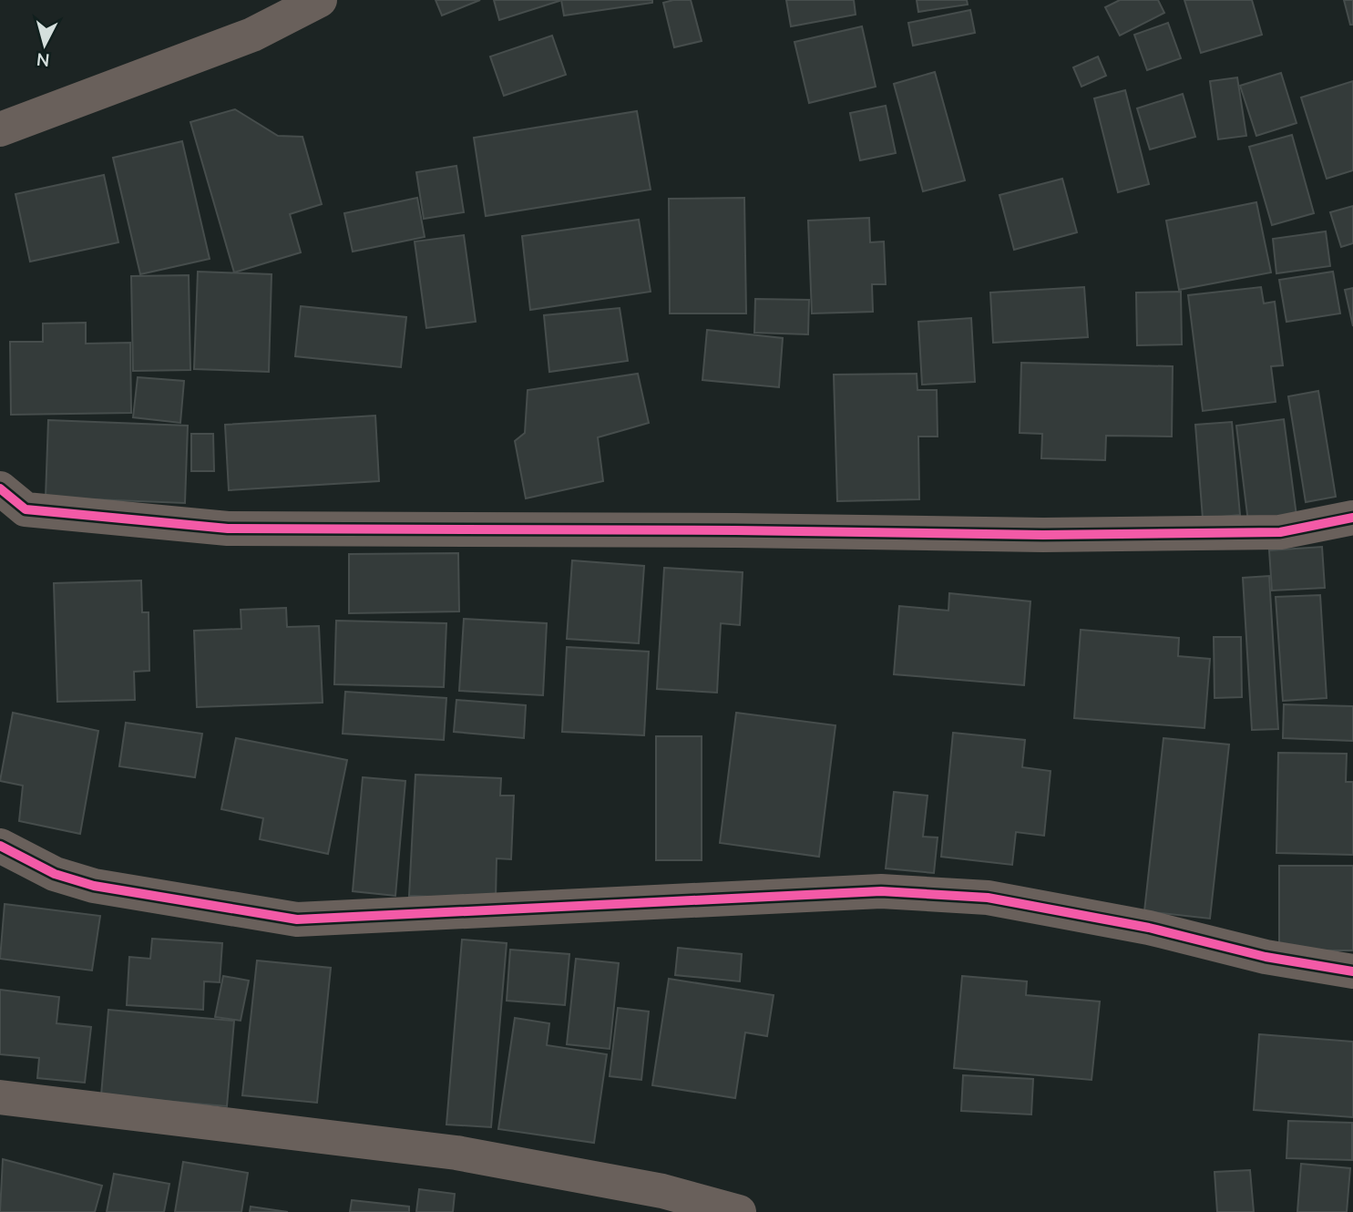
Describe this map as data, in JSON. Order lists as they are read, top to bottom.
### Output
{
  "north": "bottom"
}
